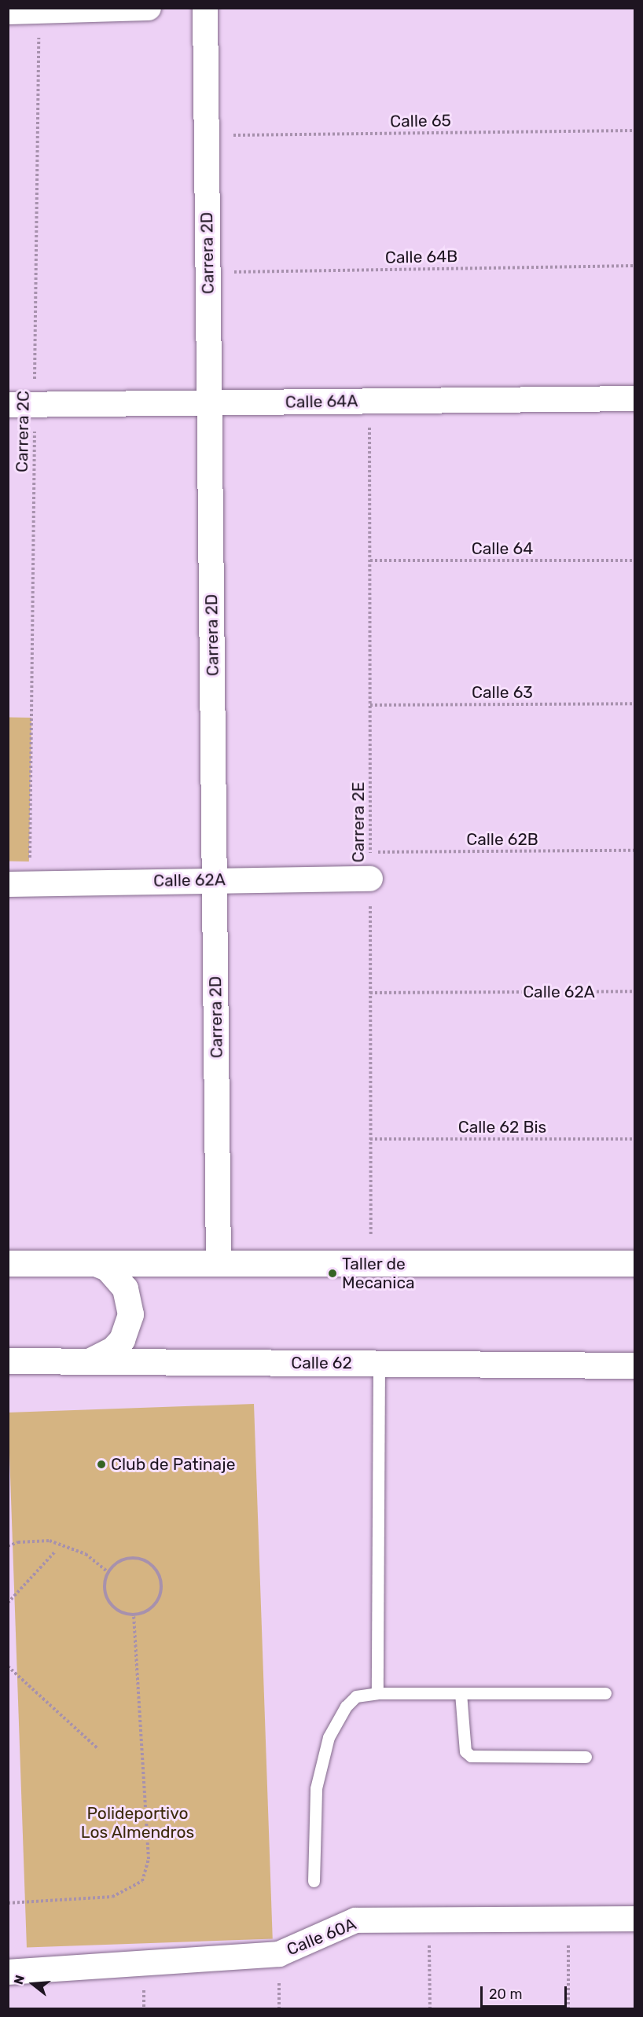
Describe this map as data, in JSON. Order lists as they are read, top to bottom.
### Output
{
  "streets": {
    "street": [
      "Carrera 2D",
      "Calle 64A",
      "Calle 62A",
      "Calle 62",
      "Calle 60A"
    ],
    "path": [
      "Calle 65",
      "Calle 64B",
      "Carrera 2C",
      "Calle 64",
      "Calle 63",
      "Carrera 2E",
      "Calle 62B",
      "Calle 62 Bis"
    ]
  },
  "crossings": [
    ["Calle 65", "Carrera 2D"],
    ["Carrera 2D", "Calle 64B"],
    ["Carrera 2D", "Calle 64A"],
    ["Carrera 2D", "Calle 62A"],
    ["Calle 64A", "Carrera 2C"],
    ["Calle 64A", "Carrera 2E"],
    ["Carrera 2C", "Calle 62A"],
    ["Calle 64", "Carrera 2E"],
    ["Calle 63", "Carrera 2E"],
    ["Carrera 2E", "Calle 62B"],
    ["Carrera 2E", "Calle 62A"],
    ["Carrera 2E", "Calle 62 Bis"]
  ],
  "parks": ["Polideportivo Los Almendros"],
  "places": ["Taller de Mecanica", "Club de Patinaje"],
  "scale_bar": "20 m",
  "north": "left"
}
